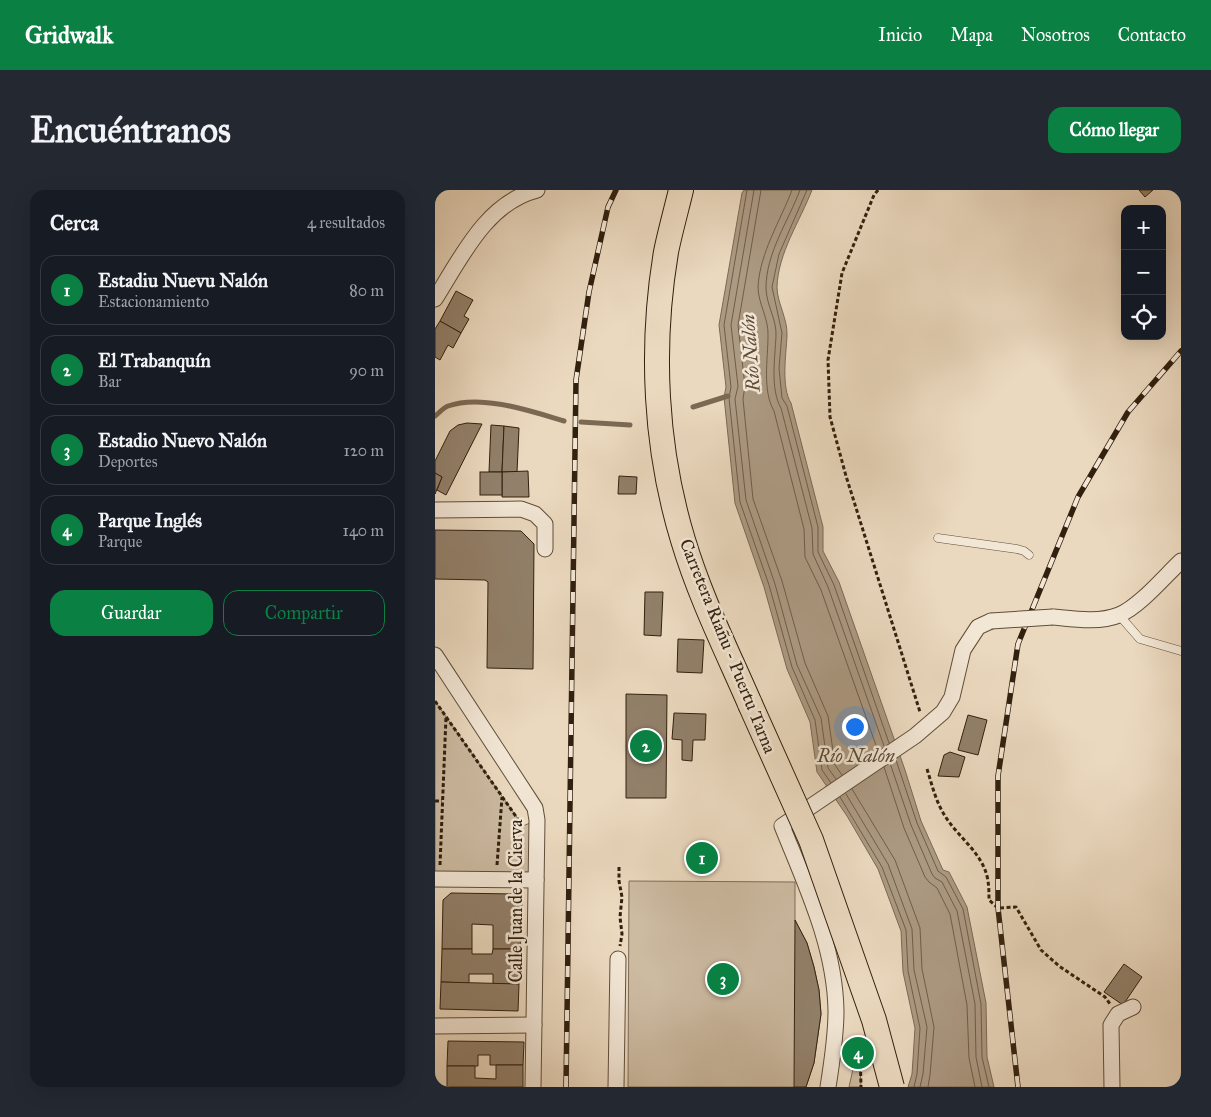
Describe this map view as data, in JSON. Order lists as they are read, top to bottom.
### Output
{
  "streets": {
    "main road": ["Carretera Riañu - Puertu Tarna"],
    "street": ["Calle Juan de la Cierva"]
  },
  "water": ["Río Nalón"],
  "page": {
    "header": "Gridwalk",
    "nav": [
      "Inicio",
      "Mapa",
      "Nosotros",
      "Contacto"
    ],
    "buttons": [
      "Cómo llegar",
      ["Guardar", "Compartir"]
    ],
    "title": "Encuéntranos",
    "heading": ["Cerca", "4 resultados"],
    "map_buttons": ["+", "−"],
    "list": [
      {
        "mark": "1",
        "name": "Estadiu Nuevu Nalón",
        "note": "Estacionamiento",
        "value": "80 m"
      },
      {
        "mark": "2",
        "name": "El Trabanquín",
        "note": "Bar",
        "value": "90 m"
      },
      {
        "mark": "3",
        "name": "Estadio Nuevo Nalón",
        "note": "Deportes",
        "value": "120 m"
      },
      {
        "mark": "4",
        "name": "Parque Inglés",
        "note": "Parque",
        "value": "140 m"
      }
    ],
    "pins": [
      "2",
      "1",
      "3",
      "4"
    ]
  }
}
